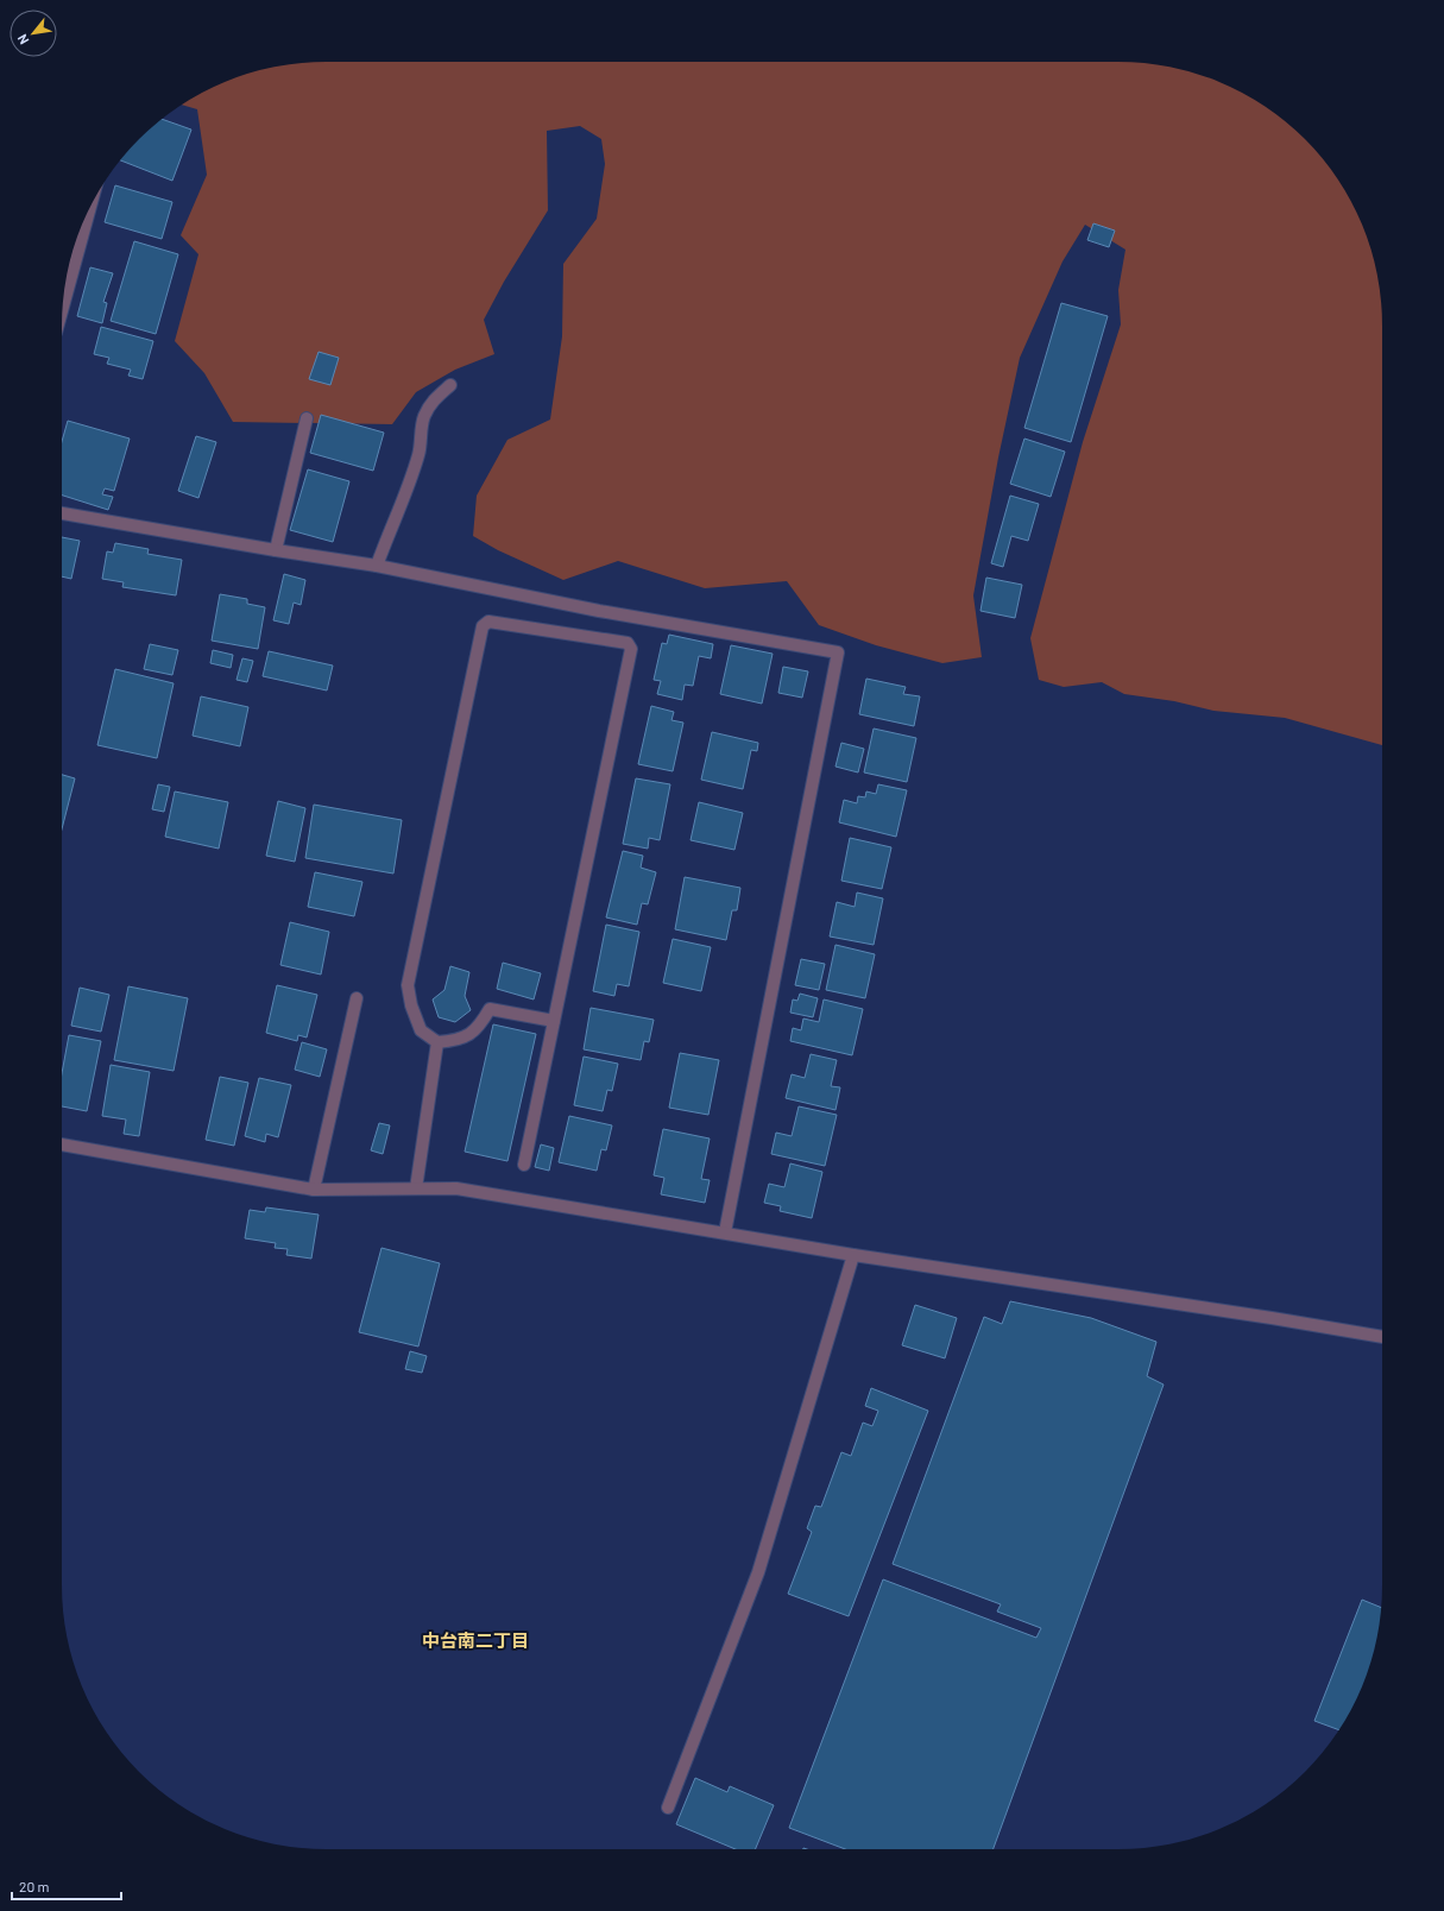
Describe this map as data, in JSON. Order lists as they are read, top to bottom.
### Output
{
  "districts": ["中台南二丁目"],
  "scale_bar": "20 m",
  "north": "bottom left"
}
